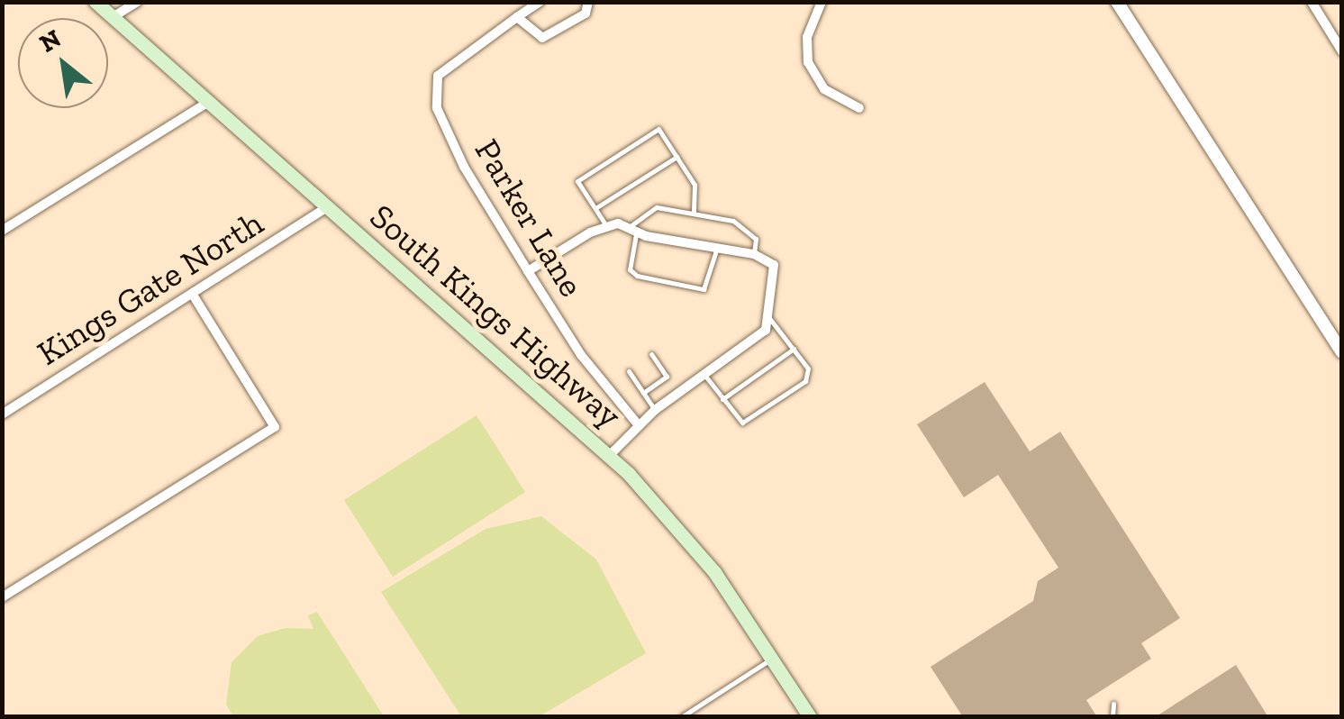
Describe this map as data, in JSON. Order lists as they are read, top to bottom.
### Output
{
  "streets": {
    "main road": ["South Kings Highway"],
    "street": ["Parker Lane", "Kings Gate North"]
  },
  "crossings": [
    ["Kings Gate North", "South Kings Highway"]
  ],
  "north": "top left"
}
